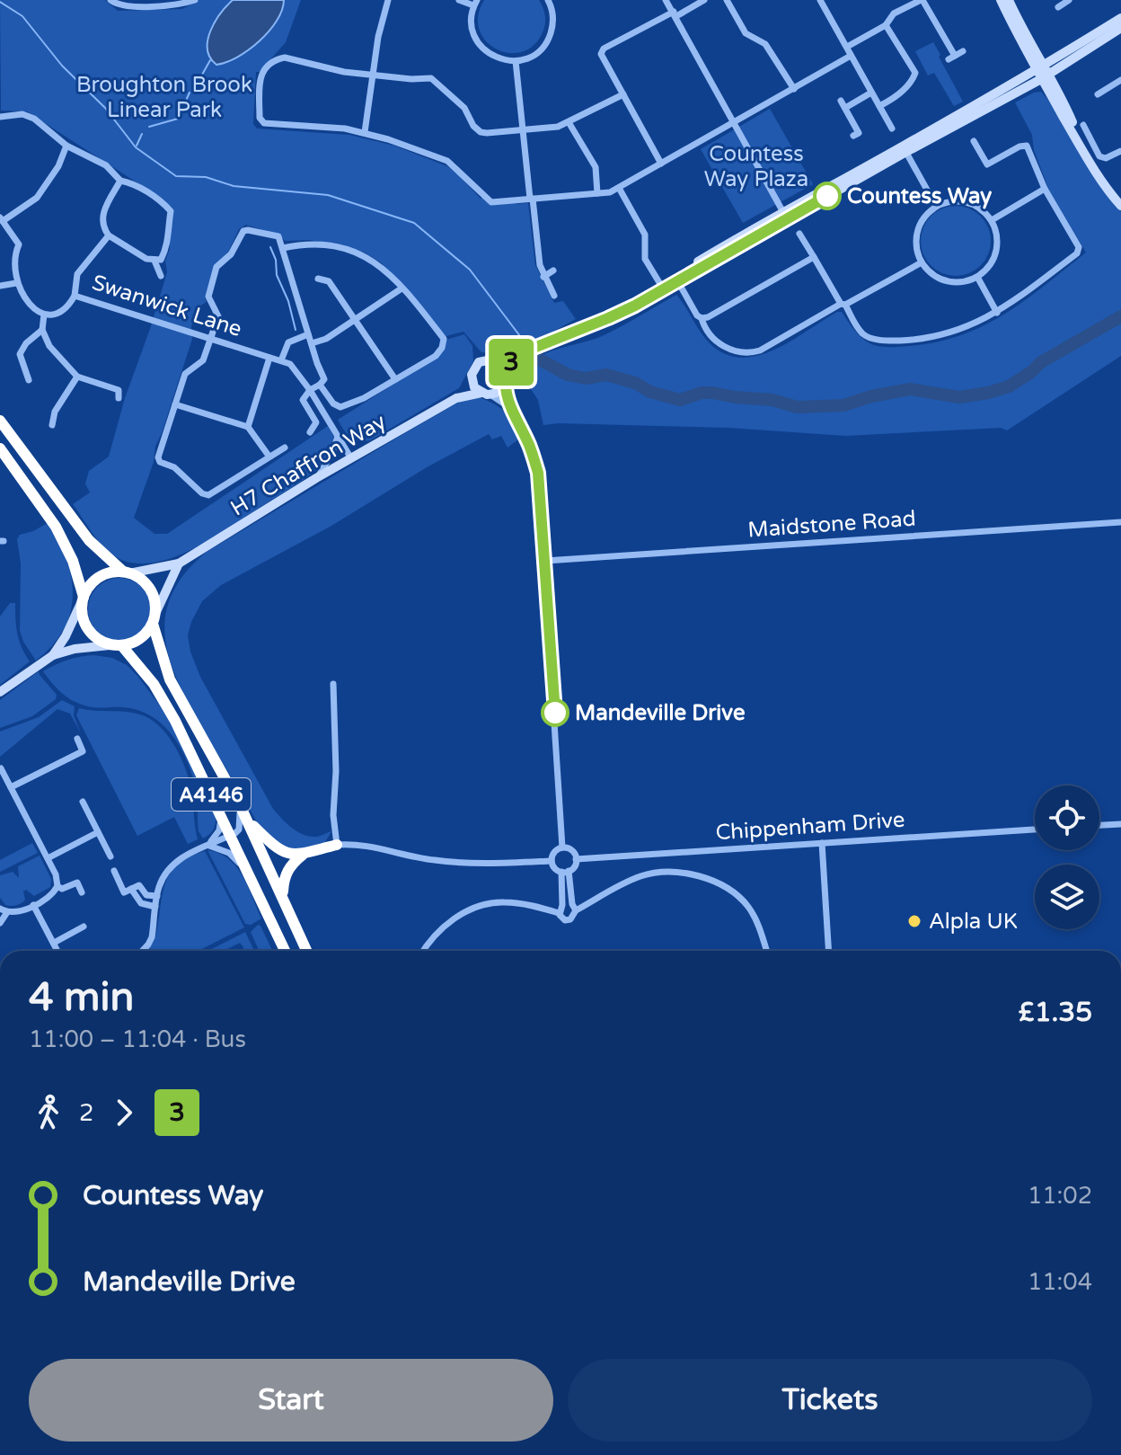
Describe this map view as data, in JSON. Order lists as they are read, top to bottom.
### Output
{
  "streets": {
    "highway": ["A4146"],
    "street": [
      "Swanwick Lane",
      "H7 Chaffron Way",
      "Maidstone Road",
      "Chippenham Drive"
    ]
  },
  "crossings": [
    ["H7 Chaffron Way", "A4146"]
  ],
  "parks": ["Broughton Brook Linear Park", "Countess Way Plaza"],
  "places": ["Countess Way", "Mandeville Drive", "Alpla UK"],
  "lines": ["bus line 3"],
  "page": {
    "on_map": "3",
    "heading": ["4 min", "11:00 – 11:04 · Bus", "£1.35"],
    "legs": ["2", "3"],
    "list": [
      {
        "name": "Countess Way",
        "value": "11:02"
      },
      {
        "name": "Mandeville Drive",
        "value": "11:04"
      }
    ],
    "buttons": ["Start", "Tickets"]
  }
}
